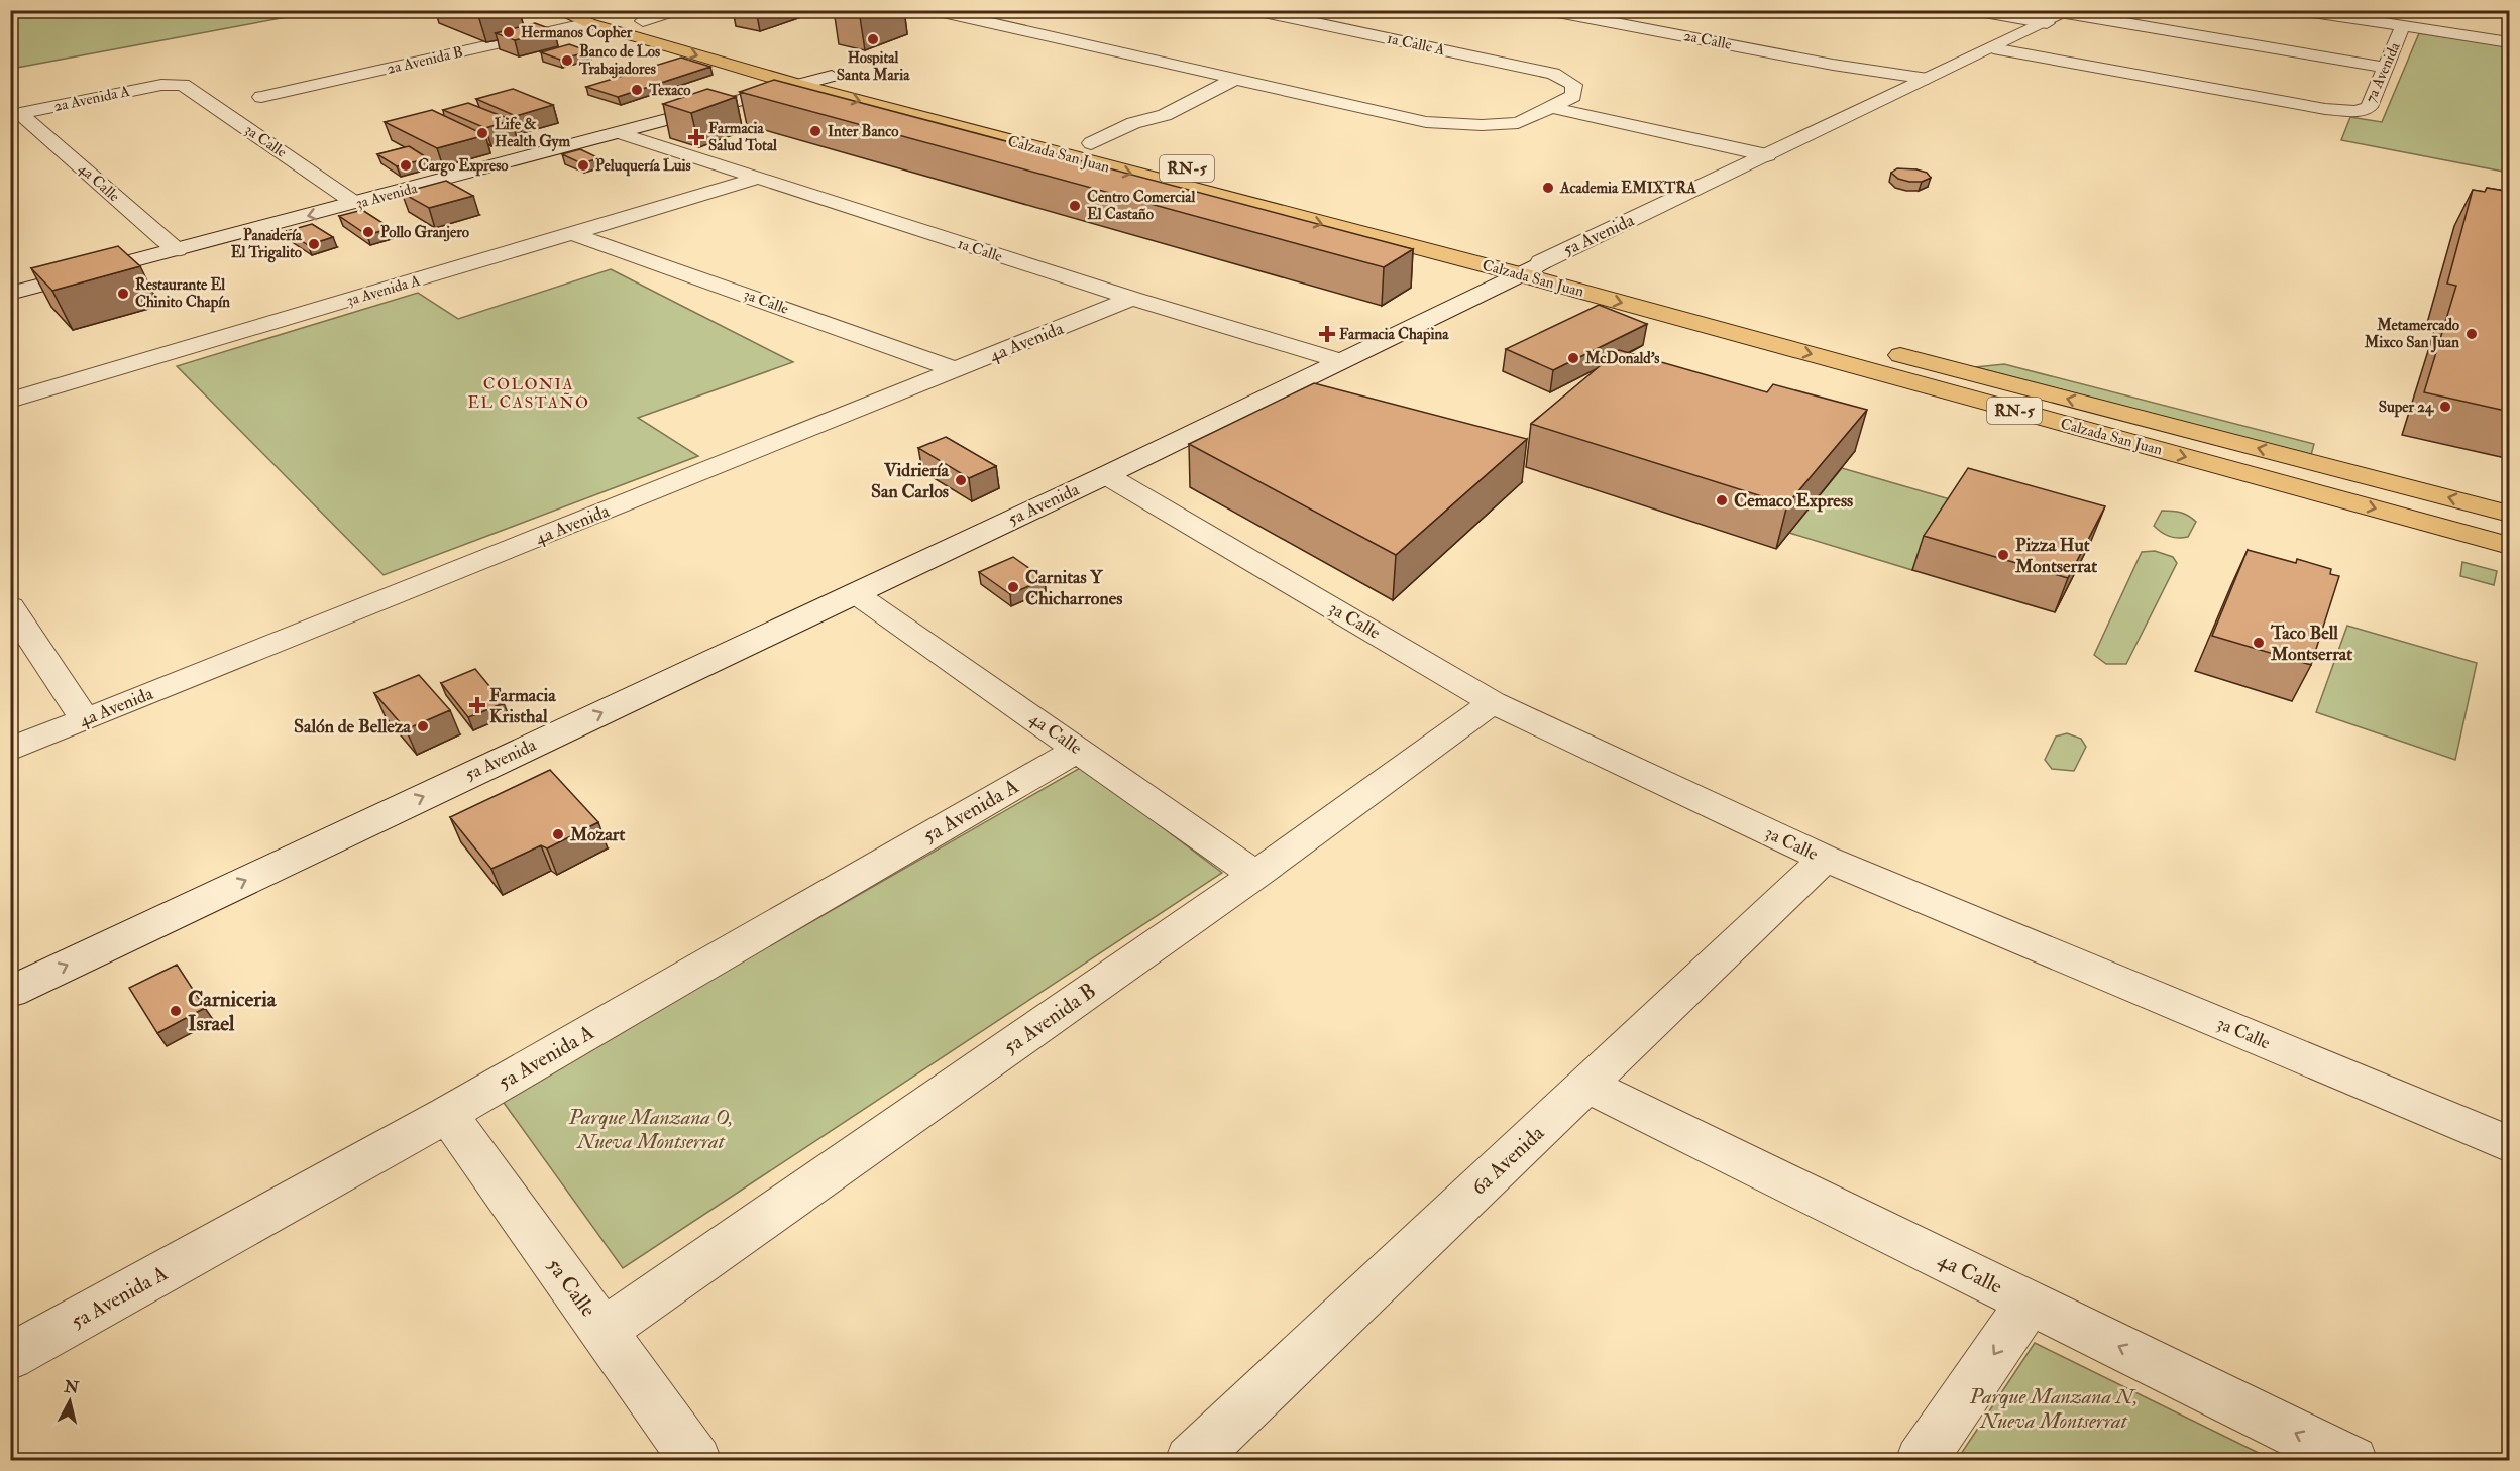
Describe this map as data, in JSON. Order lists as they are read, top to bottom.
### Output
{
  "streets": {
    "main road": ["Calzada San Juan", "RN-5"],
    "street": [
      "2a Calle",
      "1a Calle A",
      "2a Avenida B",
      "7a Avenida",
      "2a Avenida A",
      "3a Calle",
      "4a Calle",
      "3a Avenida",
      "5a Avenida",
      "1a Calle",
      "3a Avenida A",
      "4a Avenida",
      "5a Avenida A",
      "5a Avenida B",
      "6a Avenida",
      "5a Calle"
    ]
  },
  "crossings": [
    ["2a Calle", "5a Avenida"],
    ["2a Avenida B", "Calzada San Juan"],
    ["7a Avenida", "5a Avenida"],
    ["2a Avenida A", "3a Calle"],
    ["2a Avenida A", "4a Calle"],
    ["3a Calle", "3a Avenida"],
    ["3a Calle", "5a Avenida"],
    ["3a Calle", "3a Avenida A"],
    ["3a Calle", "4a Avenida"],
    ["3a Calle", "5a Avenida B"],
    ["3a Calle", "6a Avenida"],
    ["Calzada San Juan", "3a Avenida"],
    ["Calzada San Juan", "5a Avenida"],
    ["4a Calle", "3a Avenida"],
    ["4a Calle", "5a Avenida"],
    ["4a Calle", "5a Avenida A"],
    ["4a Calle", "5a Avenida B"],
    ["4a Calle", "6a Avenida"],
    ["3a Avenida", "1a Calle"],
    ["5a Avenida", "1a Calle"],
    ["1a Calle", "3a Avenida A"],
    ["1a Calle", "4a Avenida"],
    ["5a Avenida A", "5a Calle"],
    ["5a Avenida B", "5a Calle"]
  ],
  "one_way": ["5a Avenida"],
  "districts": ["COLONIA EL CASTAÑO"],
  "parks": ["Parque Manzana O, Nueva Montserrat", "Parque Manzana N, Nueva Montserrat"],
  "places": {
    "other": [
      "Hermanos Copher",
      "Hospital Santa Maria",
      "Banco de Los Trabajadores",
      "Texaco",
      "Inter Banco",
      "Life & Health Gym",
      "Cargo Expreso",
      "Peluquería Luis",
      "Academia EMIXTRA",
      "Centro Comercial El Castaño",
      "Pollo Granjero",
      "Panadería El Trigalito",
      "Restaurante El Chinito Chapín",
      "Metamercado Mixco San Juan",
      "McDonald's",
      "Super 24",
      "Vidriería San Carlos",
      "Cemaco Express",
      "Pizza Hut Montserrat",
      "Carnitas Y Chicharrones",
      "Taco Bell Montserrat",
      "Salón de Belleza",
      "Mozart",
      "Carniceria Israel"
    ],
    "health": ["Farmacia Salud Total", "Farmacia Chapina", "Farmacia Kristhal"]
  },
  "north": "top"
}
